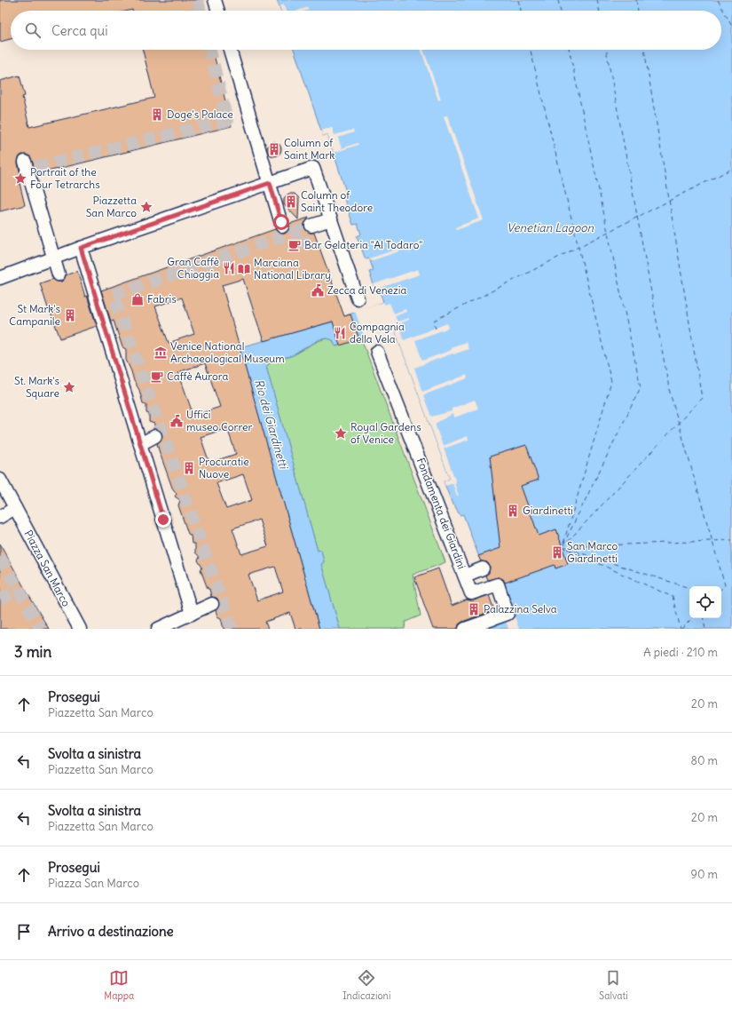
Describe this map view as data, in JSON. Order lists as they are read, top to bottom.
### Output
{
  "streets": {
    "street": ["Fondamenta dei Giardini", "Piazza San Marco"]
  },
  "water": ["Venetian Lagoon", "Rio dei Giardinetti"],
  "places": {
    "building": [
      "Doge's Palace",
      "Column of Saint Mark",
      "Column of Saint Theodore",
      "St Mark's Campanile",
      "Procuratie Nuove",
      "Giardinetti",
      "San Marco Giardinetti",
      "Palazzina Selva"
    ],
    "place": [
      "Portrait of the Four Tetrarchs",
      "Piazzetta San Marco",
      "St. Mark's Square",
      "Royal Gardens of Venice"
    ],
    "cafe": ["Bar Gelateria \"Al Todaro\"", "Caffè Aurora"],
    "restaurant": ["Gran Caffè Chioggia", "Compagnia della Vela"],
    "library": ["Marciana National Library"],
    "public building": ["Zecca di Venezia", "Uffici museo Correr"],
    "shop": ["Fabris"],
    "museum": ["Venice National Archaeological Museum"]
  },
  "page": {
    "search": "Cerca qui",
    "heading": ["3 min", "A piedi · 210 m"],
    "list": [
      ["Prosegui", "Piazzetta San Marco", "20 m"],
      ["Svolta a sinistra", "Piazzetta San Marco", "80 m"],
      ["Svolta a sinistra", "Piazzetta San Marco", "20 m"],
      ["Prosegui", "Piazza San Marco", "90 m"],
      "Arrivo a destinazione"
    ],
    "nav": ["Mappa", "Indicazioni", "Salvati"]
  }
}
